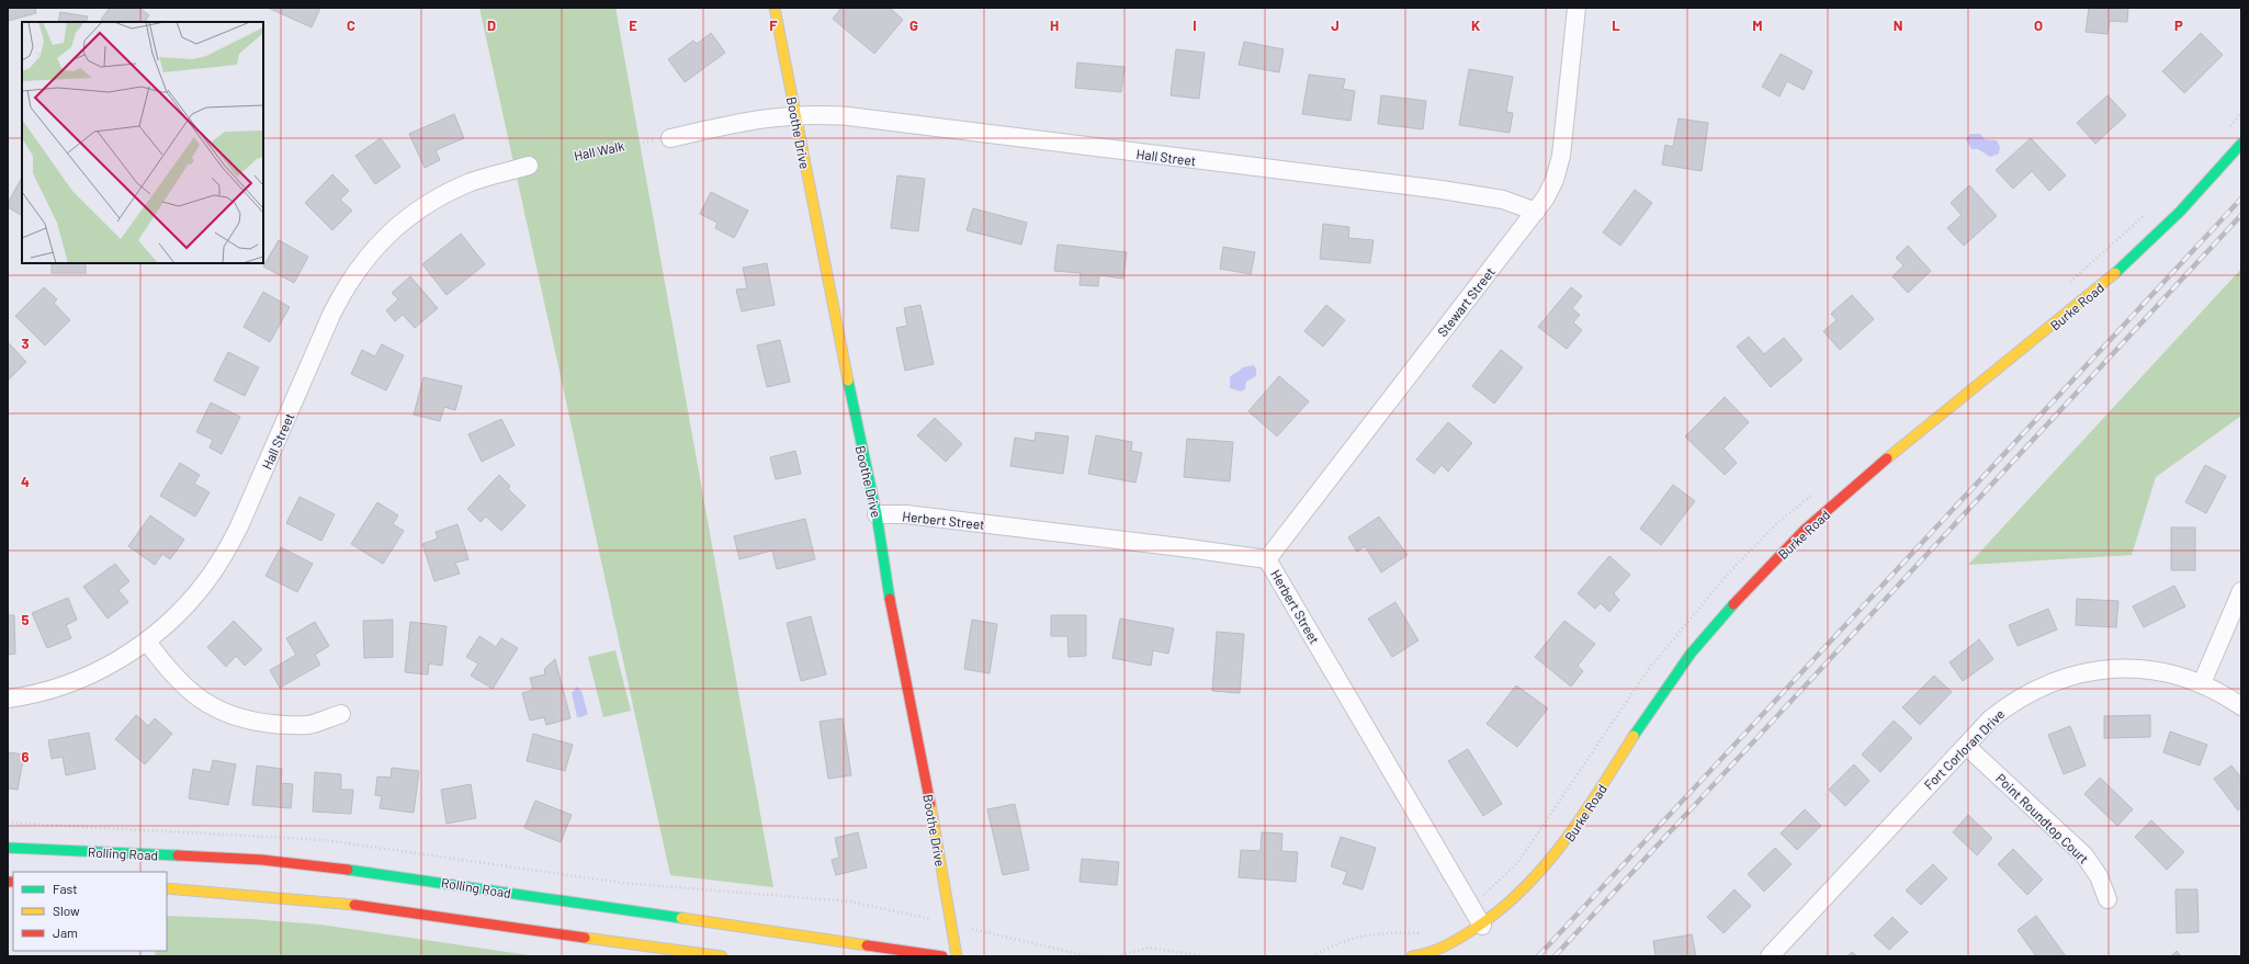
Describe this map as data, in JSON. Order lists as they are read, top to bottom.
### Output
{
  "streets": {
    "street": [
      "Boothe Drive",
      "Hall Street",
      "Stewart Street",
      "Burke Road",
      "Herbert Street",
      "Fort Corloran Drive",
      "Point Roundtop Court",
      "Rolling Road"
    ],
    "path": ["Hall Walk"]
  },
  "crossings": [
    ["Boothe Drive", "Hall Street"],
    ["Boothe Drive", "Herbert Street"],
    ["Hall Walk", "Hall Street"],
    ["Hall Street", "Stewart Street"],
    ["Stewart Street", "Herbert Street"],
    ["Burke Road", "Herbert Street"],
    ["Fort Corloran Drive", "Point Roundtop Court"]
  ],
  "legend": ["Fast", "Slow", "Jam"],
  "grid": {
    "columns": [
      "C",
      "D",
      "E",
      "F",
      "G",
      "H",
      "I",
      "J",
      "K",
      "L",
      "M",
      "N",
      "O",
      "P"
    ],
    "rows": [
      "3",
      "4",
      "5",
      "6"
    ]
  }
}
